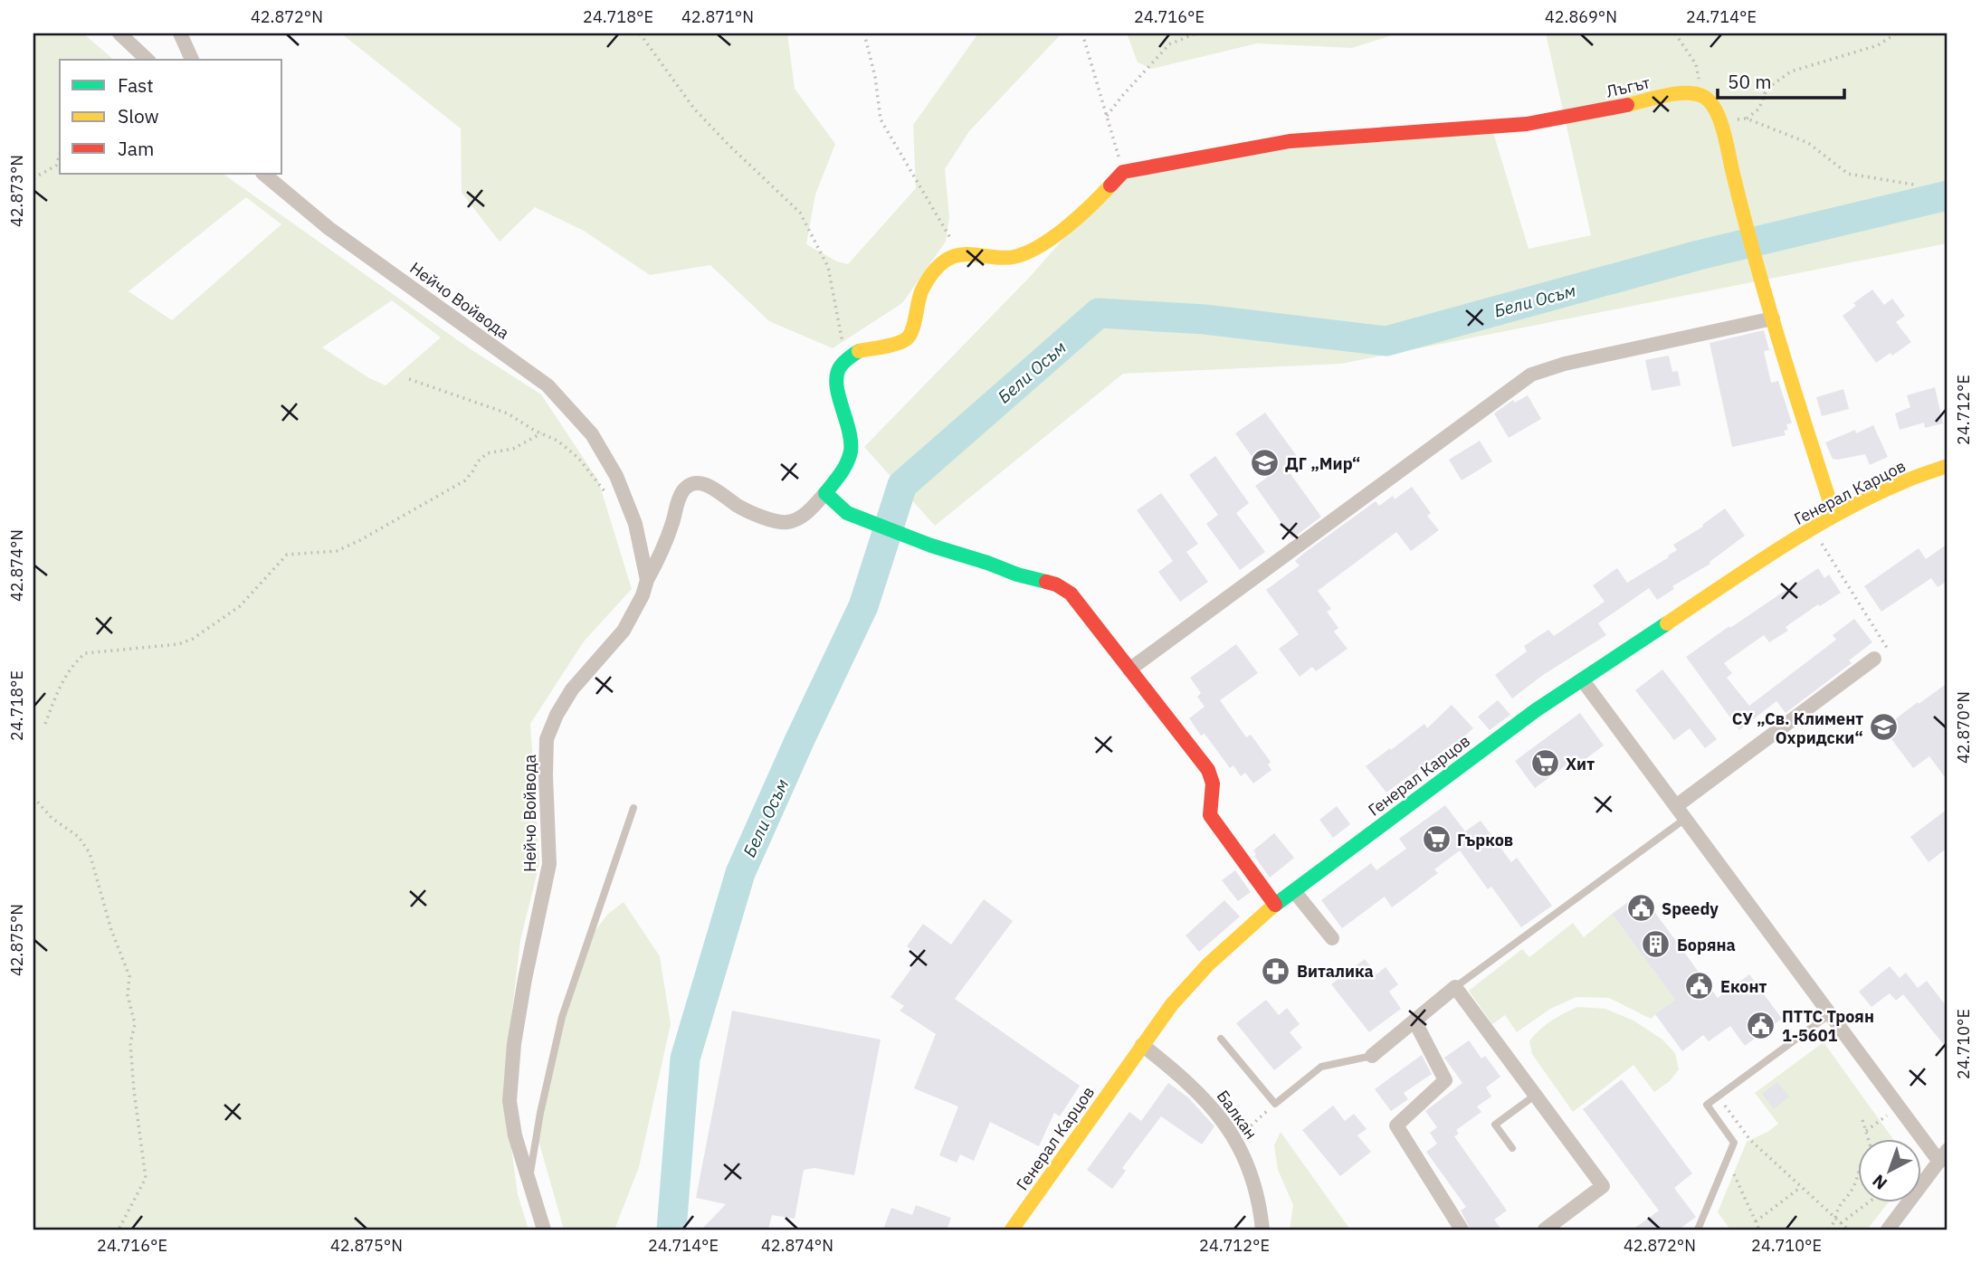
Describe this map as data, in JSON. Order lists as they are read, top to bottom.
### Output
{
  "streets": {
    "street": [
      "Лъгът",
      "Нейчо Войвода",
      "Генерал Карцов",
      "Балкан"
    ]
  },
  "crossings": [
    ["Генерал Карцов", "Балкан"]
  ],
  "water": ["Бели Осъм"],
  "places": {
    "school or university": ["ДГ „Мир“", "СУ „Св. Климент Охридски“"],
    "supermarket": ["Хит", "Гърков"],
    "public building": ["Speedy", "Еконт", "ПТТС Троян 1-5601"],
    "building": ["Боряна"],
    "pharmacy": ["Виталика"]
  },
  "legend": ["Fast", "Slow", "Jam"],
  "scale_bar": "50 m",
  "north": "bottom left",
  "coordinates": [
    "42.872°N",
    "24.718°E",
    "42.871°N",
    "24.716°E",
    "42.869°N",
    "24.714°E",
    "42.873°N",
    "24.712°E",
    "42.874°N",
    "42.870°N",
    "42.875°N",
    "24.710°E"
  ]
}
